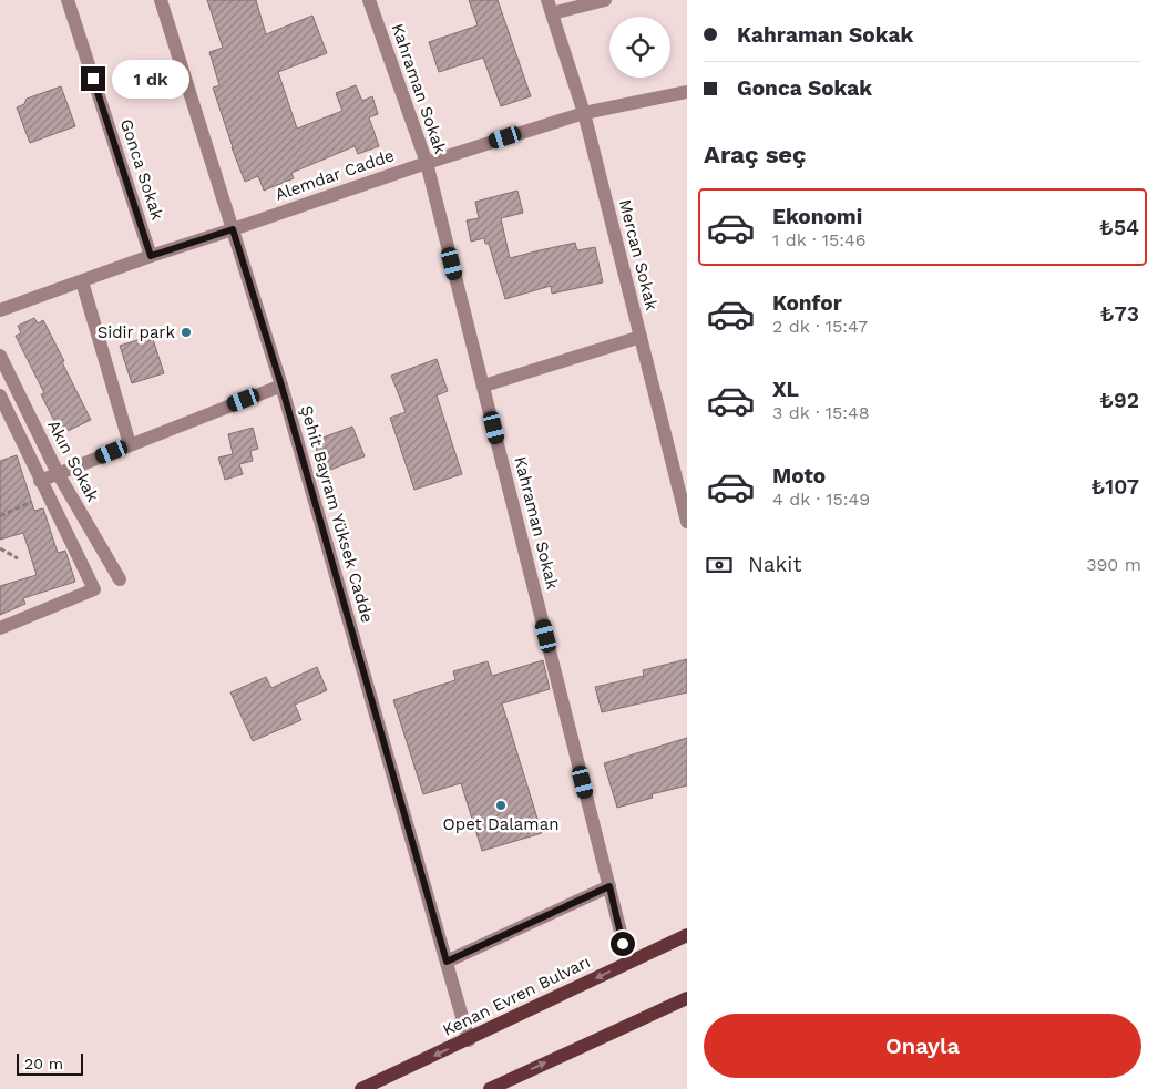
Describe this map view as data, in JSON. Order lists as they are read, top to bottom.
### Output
{
  "streets": {
    "main road": ["Kenan Evren Bulvarı"],
    "street": [
      "Kahraman Sokak",
      "Gonca Sokak",
      "Alemdar Cadde",
      "Mercan Sokak",
      "Akın Sokak",
      "Şehit Bayram Yüksek Cadde"
    ]
  },
  "crossings": [
    ["Kahraman Sokak", "Alemdar Cadde"],
    ["Kahraman Sokak", "Kenan Evren Bulvarı"],
    ["Gonca Sokak", "Alemdar Cadde"],
    ["Alemdar Cadde", "Mercan Sokak"],
    ["Alemdar Cadde", "Şehit Bayram Yüksek Cadde"],
    ["Şehit Bayram Yüksek Cadde", "Kenan Evren Bulvarı"]
  ],
  "places": ["Sidir park", "Opet Dalaman"],
  "scale_bar": "20 m",
  "page": {
    "banner": ["Kahraman Sokak", "Gonca Sokak"],
    "bubble": "1 dk",
    "heading": "Araç seç",
    "list": [
      {
        "name": "Ekonomi",
        "note": "1 dk · 15:46",
        "value": "₺54"
      },
      {
        "name": "Konfor",
        "note": "2 dk · 15:47",
        "value": "₺73"
      },
      {
        "name": "XL",
        "note": "3 dk · 15:48",
        "value": "₺92"
      },
      {
        "name": "Moto",
        "note": "4 dk · 15:49",
        "value": "₺107"
      }
    ],
    "pay": ["Nakit", "390 m"],
    "buttons": "Onayla",
    "scale": "20 m"
  }
}
